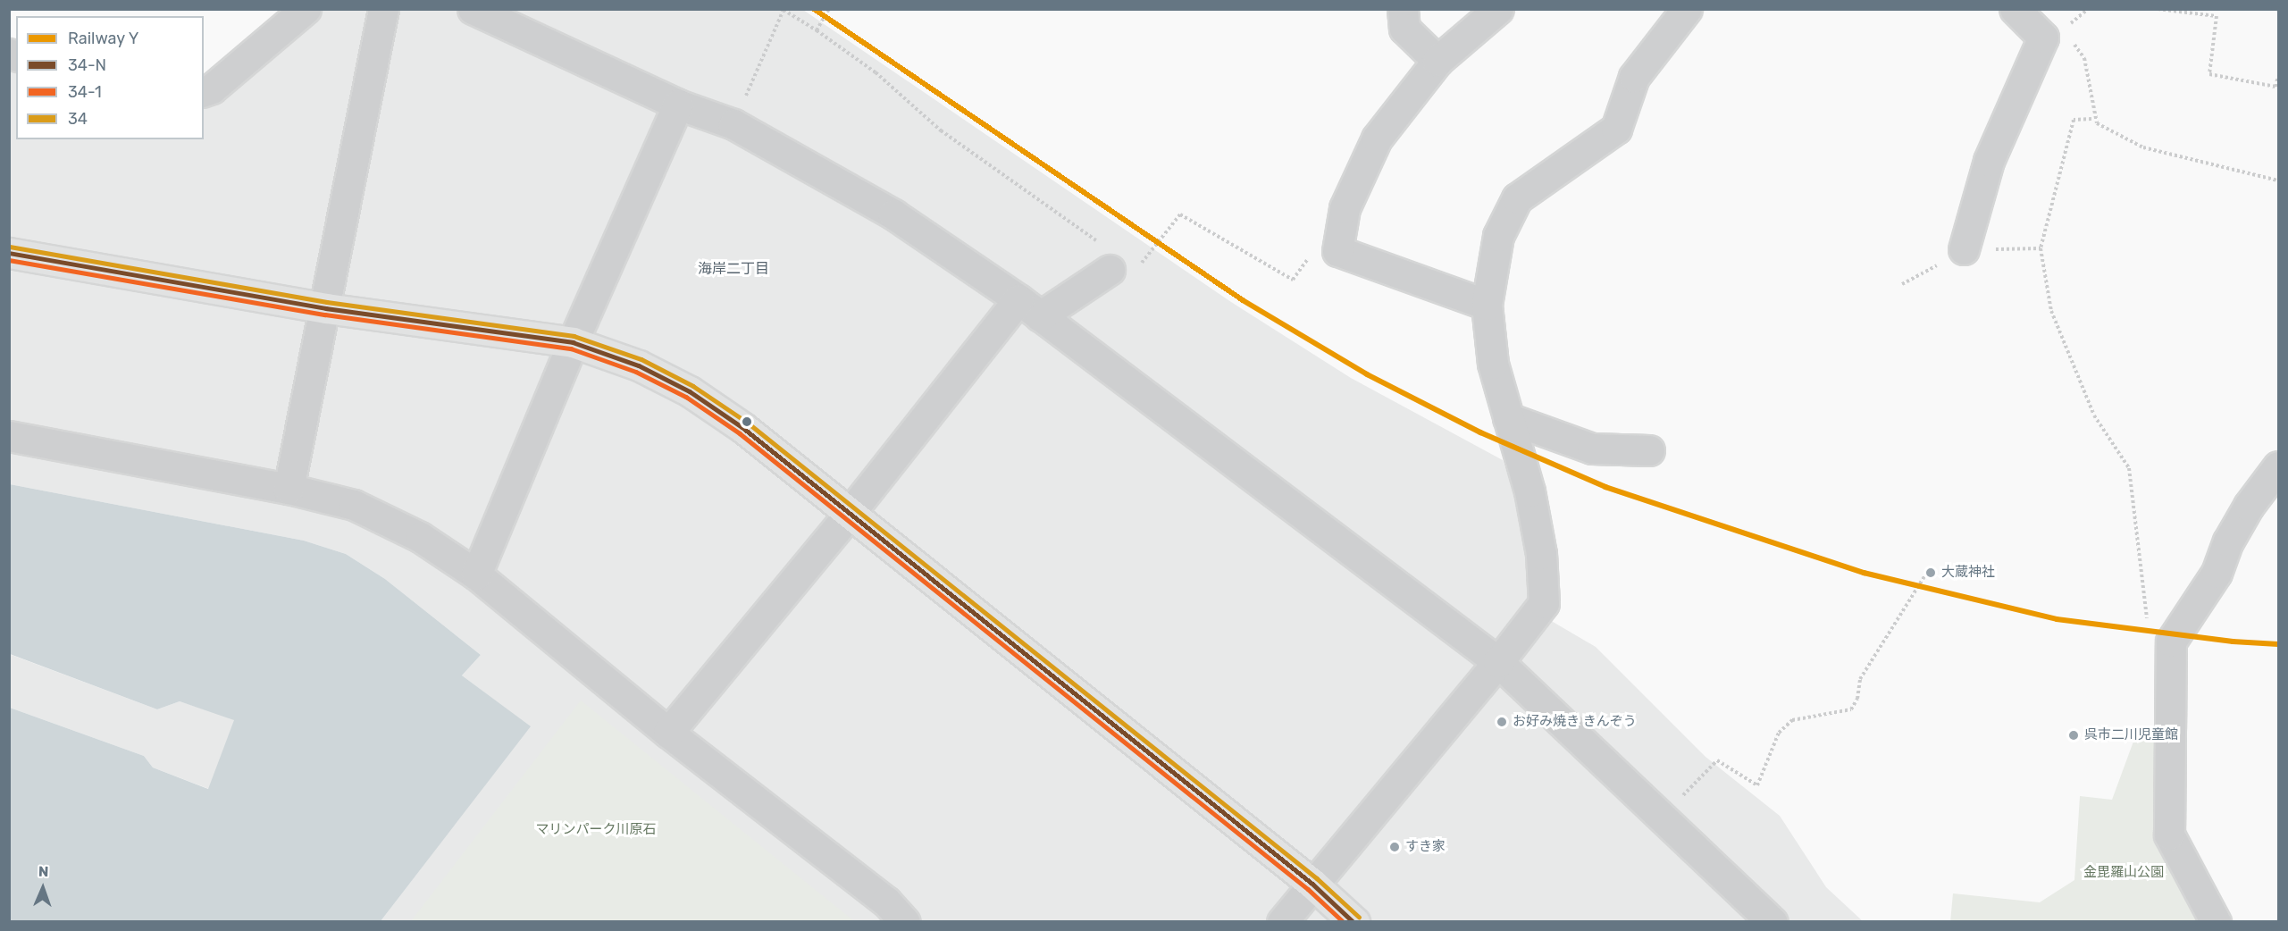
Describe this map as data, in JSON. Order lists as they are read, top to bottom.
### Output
{
  "districts": ["海岸二丁目"],
  "parks": ["マリンパーク川原石", "金毘羅山公園"],
  "places": [
    "大蔵神社",
    "お好み焼き きんぞう",
    "呉市二川児童館",
    "すき家"
  ],
  "lines": [
    "rail line Y",
    "transit line 34",
    "transit line 34-N",
    "transit line 34-1"
  ],
  "legend": [
    "Railway Y",
    "34-N",
    "34-1",
    "34"
  ],
  "north": "top"
}
